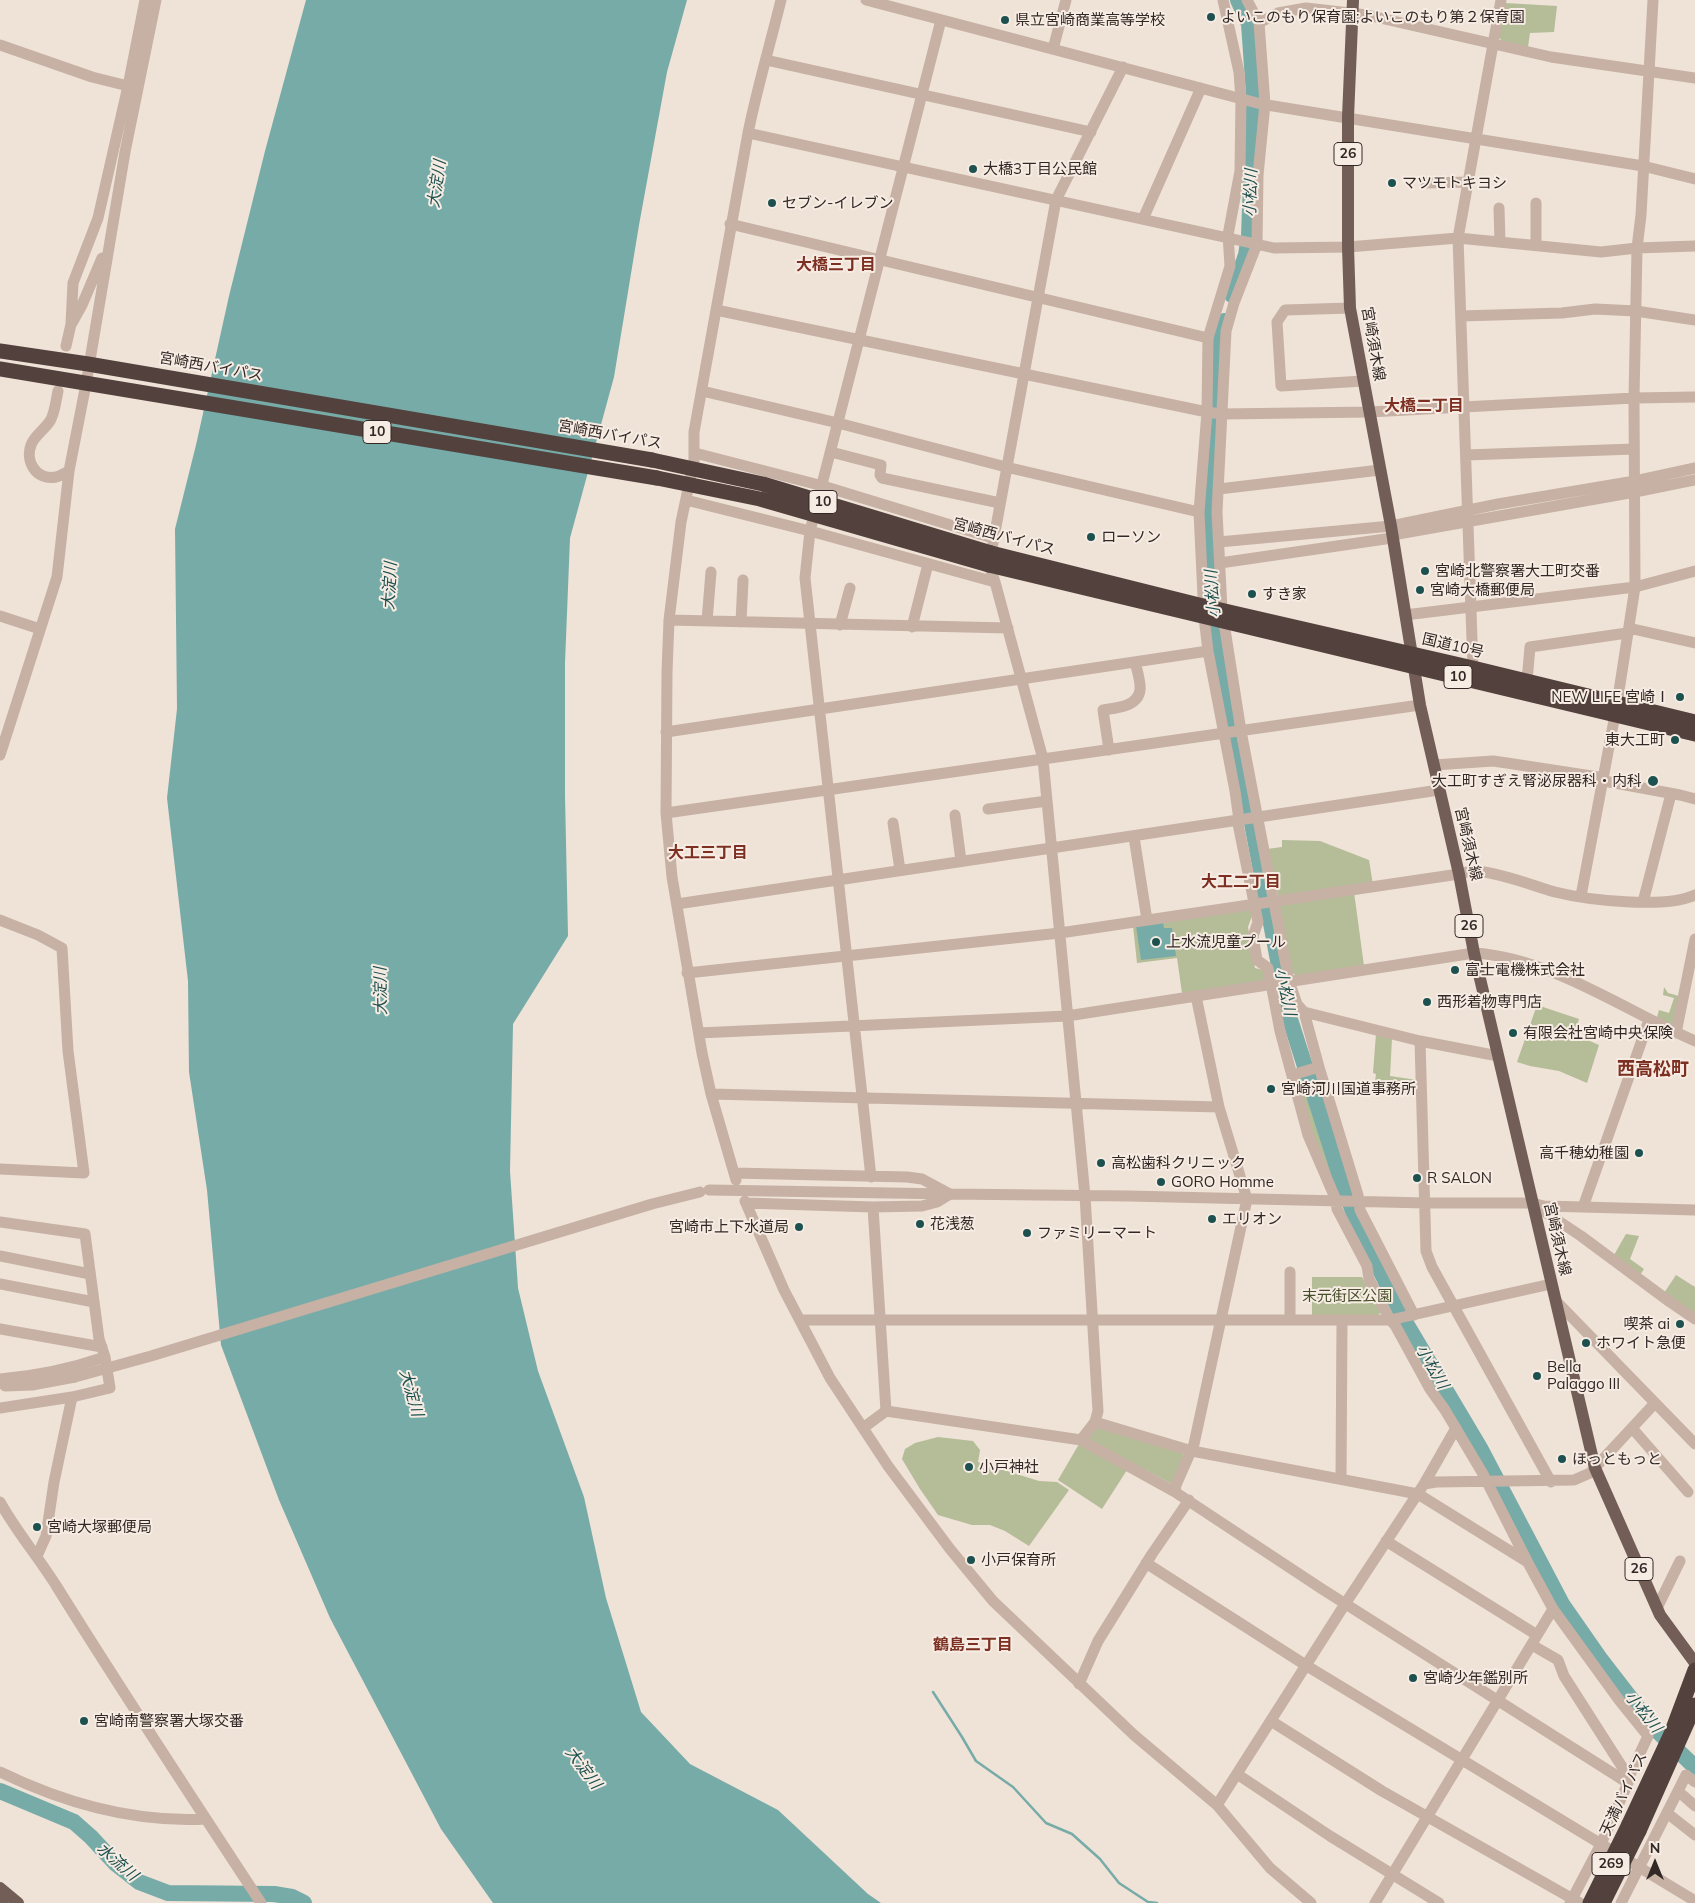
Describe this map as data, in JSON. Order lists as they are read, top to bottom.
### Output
{
  "streets": {
    "highway": [
      "宮崎西バイパス",
      "10",
      "国道10号",
      "天満バイパス",
      "269"
    ],
    "main road": ["26", "宮崎須木線"]
  },
  "crossings": [
    ["宮崎須木線", "国道10号"],
    ["宮崎西バイパス", "国道10号"]
  ],
  "districts": [
    "大橋三丁目",
    "大橋二丁目",
    "大工三丁目",
    "大工二丁目",
    "西高松町",
    "鶴島三丁目"
  ],
  "water": ["大淀川", "小松川", "水流川"],
  "parks": ["末元街区公園"],
  "places": [
    "よいこのもり保育園;よいこのもり第２保育園",
    "県立宮崎商業高等学校",
    "大橋3丁目公民館",
    "マツモトキヨシ",
    "セブン-イレブン",
    "ローソン",
    "宮崎北警察署大工町交番",
    "宮崎大橋郵便局",
    "すき家",
    "NEW LIFE 宮崎Ⅰ",
    "東大工町",
    "大工町すぎえ腎泌尿器科・内科",
    "上水流児童プール",
    "富士電機株式会社",
    "西形着物専門店",
    "有限会社宮崎中央保険",
    "宮崎河川国道事務所",
    "高千穂幼稚園",
    "高松歯科クリニック",
    "R SALON",
    "GORO Homme",
    "エリオン",
    "花浅葱",
    "宮崎市上下水道局",
    "ファミリーマート",
    "喫茶 ai",
    "ホワイト急便",
    "Bella Palaggo III",
    "ほっともっと",
    "小戸神社",
    "宮崎大塚郵便局",
    "小戸保育所",
    "宮崎少年鑑別所",
    "宮崎南警察署大塚交番"
  ],
  "north": "top"
}
